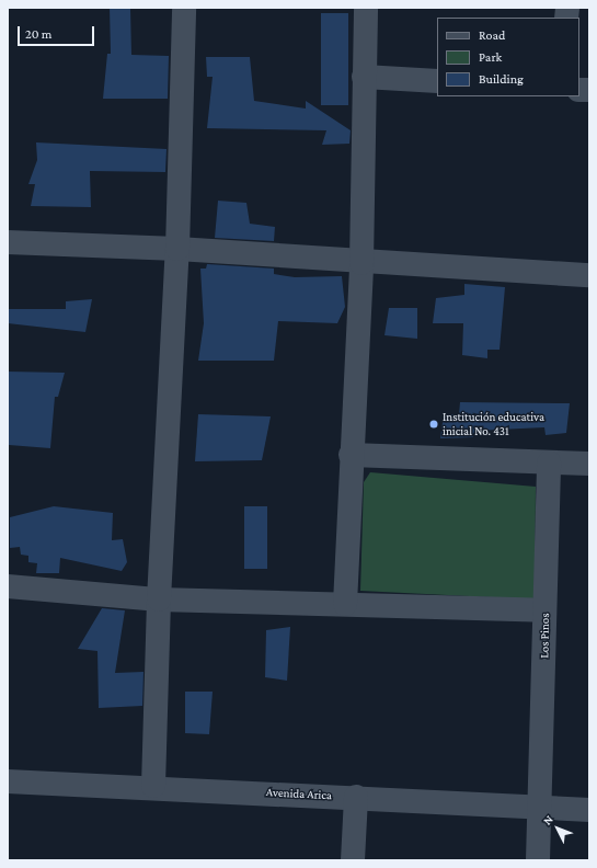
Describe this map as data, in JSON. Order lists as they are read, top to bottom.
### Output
{
  "streets": {
    "street": ["Los Pinos", "Avenida Arica"]
  },
  "crossings": [
    ["Los Pinos", "Avenida Arica"]
  ],
  "places": ["Institución educativa inicial No. 431"],
  "legend": ["Road", "Park", "Building"],
  "scale_bar": "20 m",
  "north": "top left"
}
